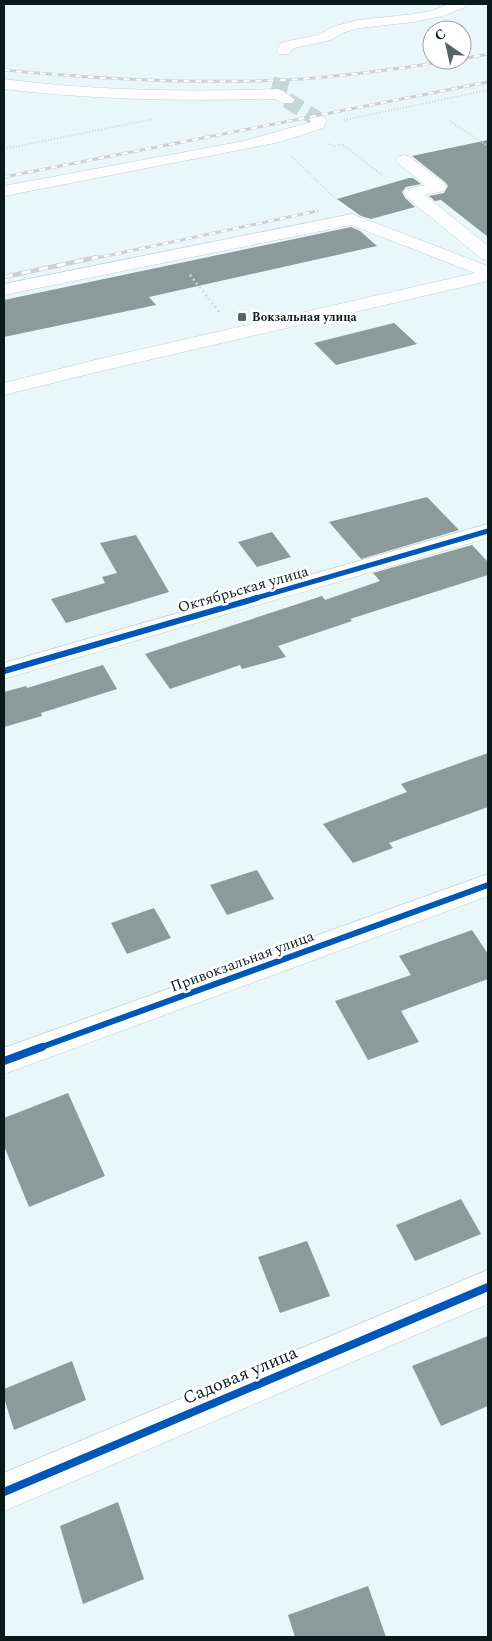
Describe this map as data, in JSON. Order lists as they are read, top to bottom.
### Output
{
  "streets": {
    "street": ["Октябрьская улица", "Привокзальная улица", "Садовая улица"]
  },
  "places": {
    "transit": ["Вокзальная улица"]
  },
  "north": "top left"
}
